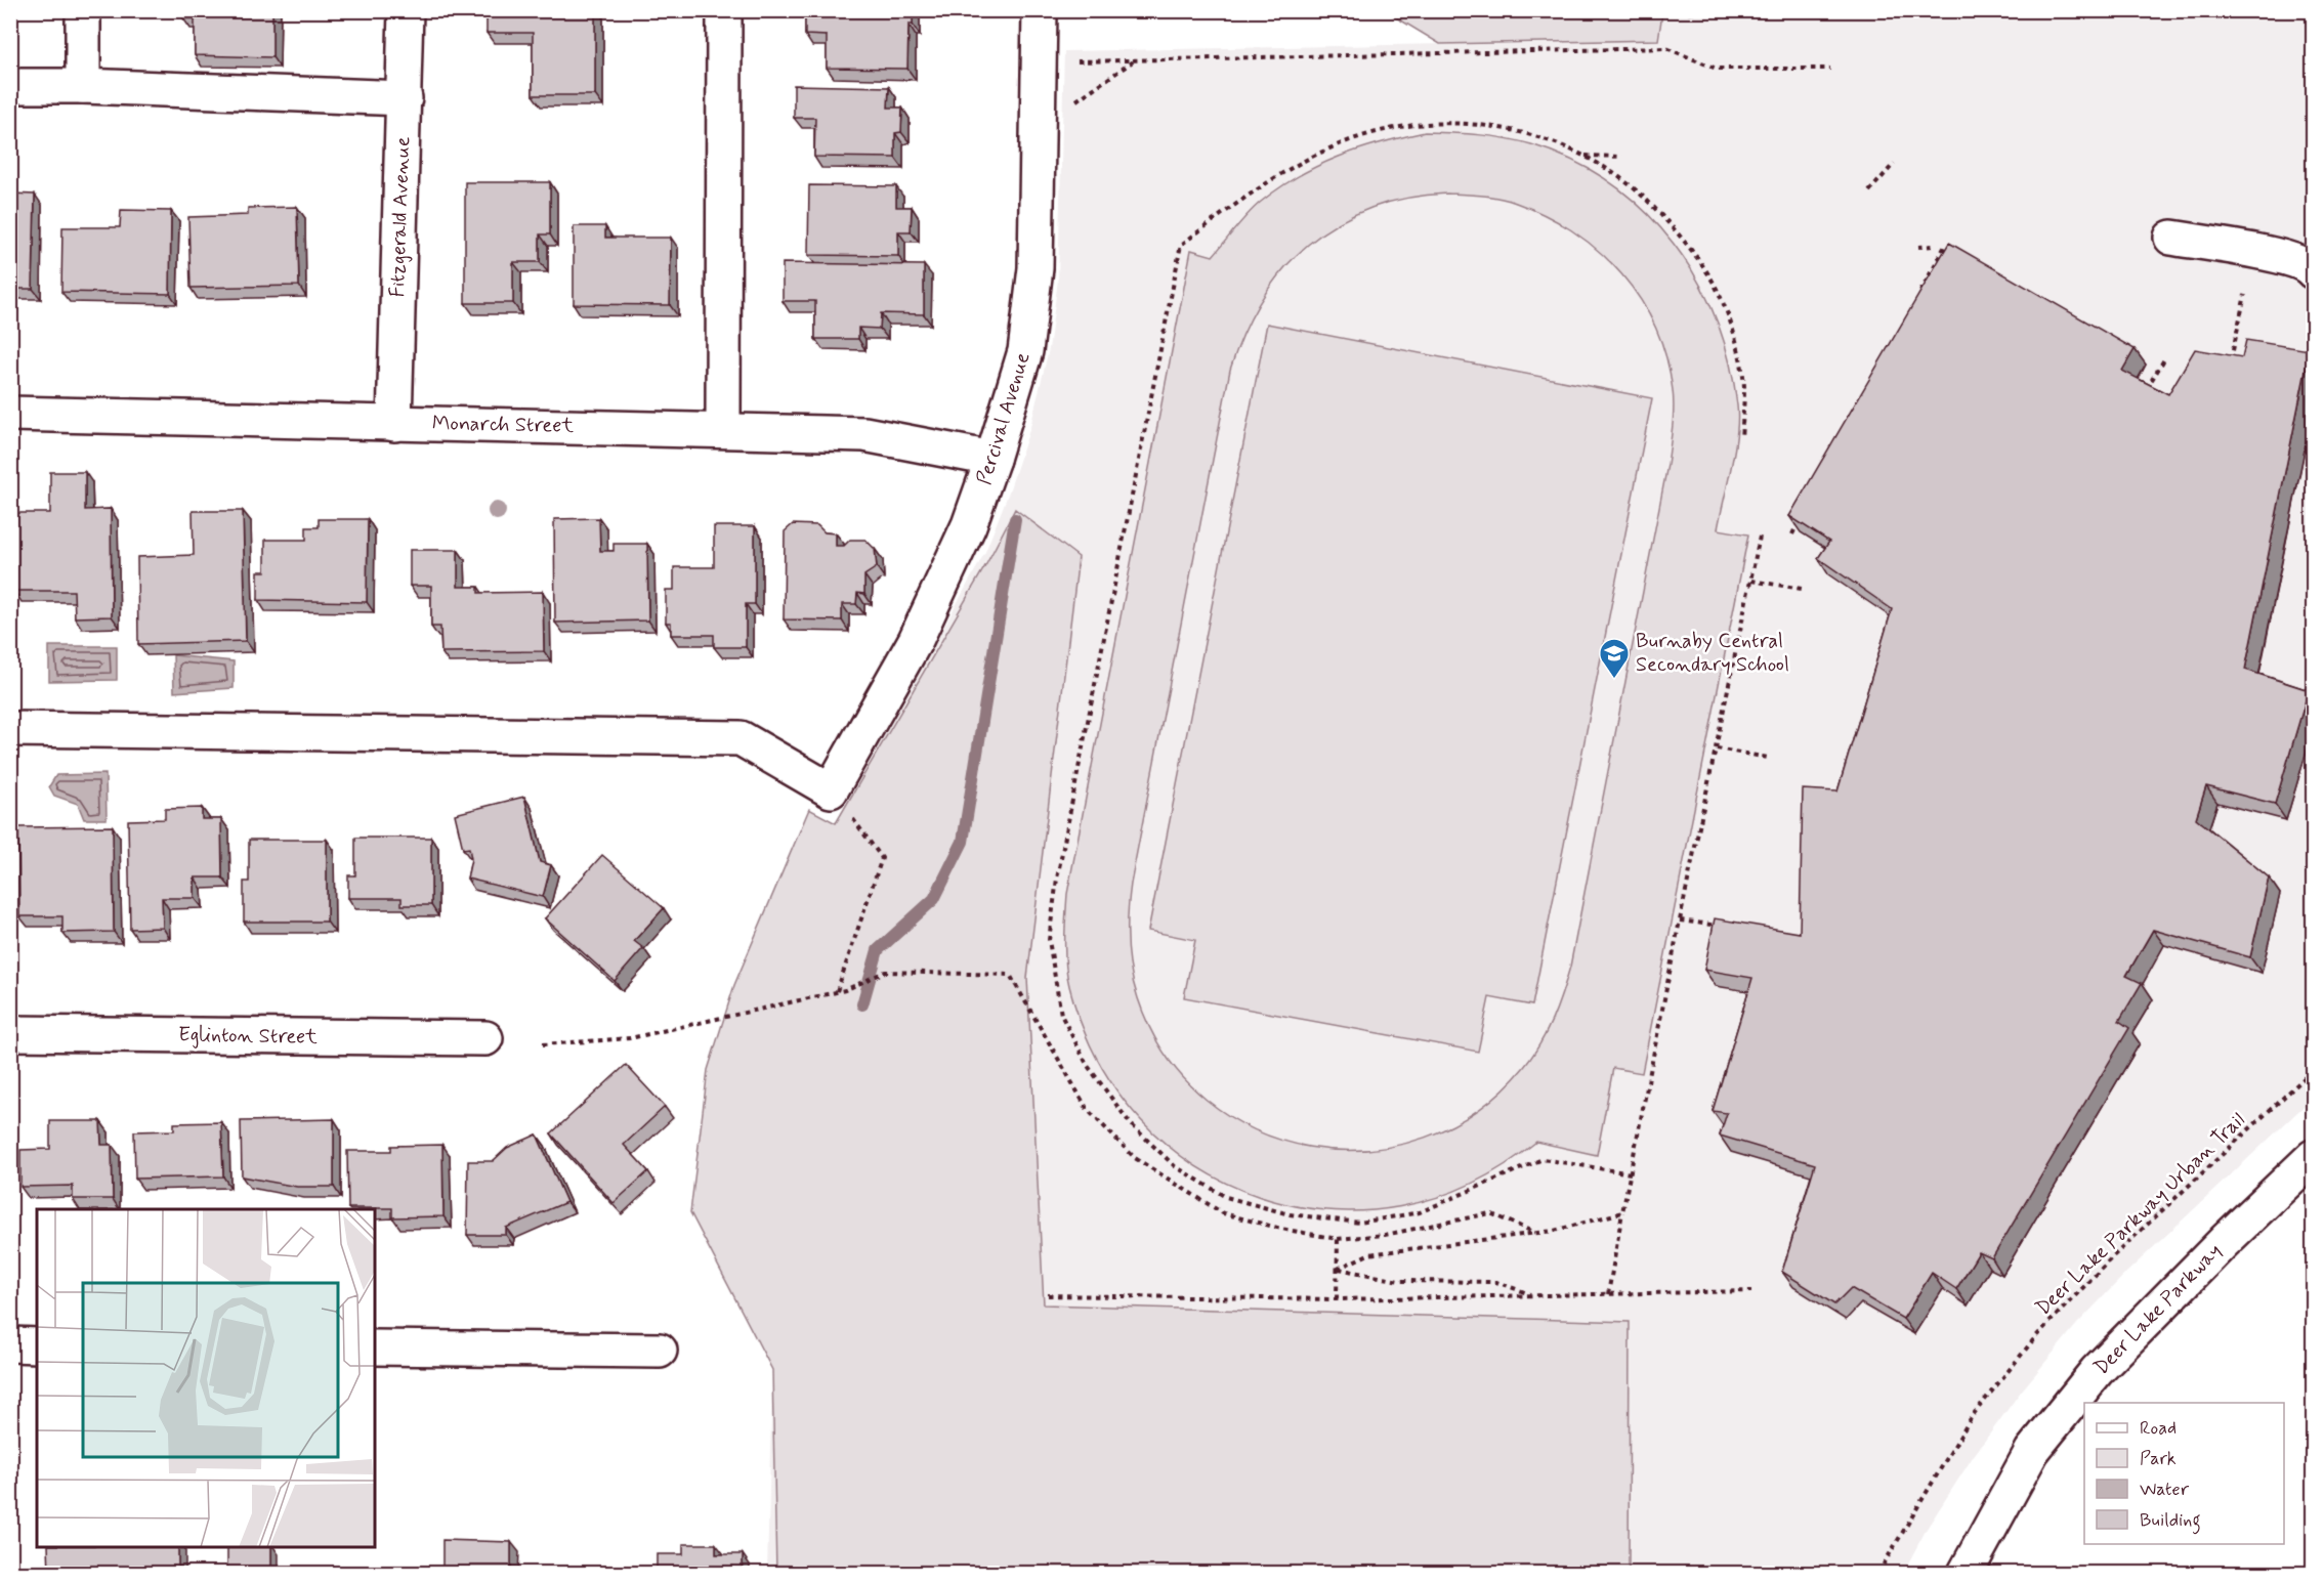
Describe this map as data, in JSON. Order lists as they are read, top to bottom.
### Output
{
  "streets": {
    "street": [
      "Fitzgerald Avenue",
      "Percival Avenue",
      "Monarch Street",
      "Eglinton Street",
      "Deer Lake Parkway"
    ],
    "path": ["Deer Lake Parkway Urban Trail"]
  },
  "crossings": [
    ["Fitzgerald Avenue", "Monarch Street"],
    ["Percival Avenue", "Monarch Street"]
  ],
  "places": {
    "school or university": ["Burnaby Central Secondary School"]
  },
  "legend": [
    "Road",
    "Park",
    "Water",
    "Building"
  ]
}
